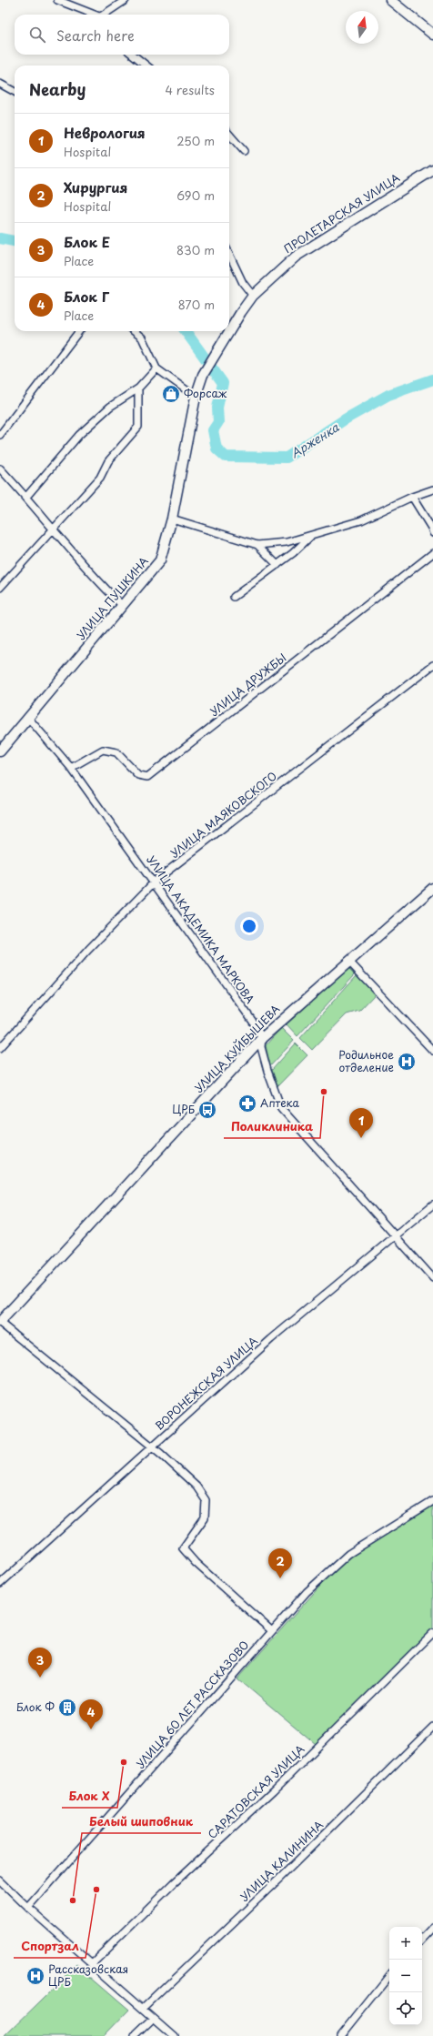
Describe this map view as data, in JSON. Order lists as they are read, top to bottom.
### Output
{
  "streets": {
    "main road": ["ПРОЛЕТАРСКАЯ УЛИЦА", "УЛИЦА ПУШКИНА", "УЛИЦА КУЙБЫШЕВА"],
    "street": [
      "УЛИЦА ДРУЖБЫ",
      "УЛИЦА МАЯКОВСКОГО",
      "УЛИЦА АКАДЕМИКА МАРКОВА",
      "ВОРОНЕЖСКАЯ УЛИЦА",
      "УЛИЦА 60 ЛЕТ РАССКАЗОВО",
      "САРАТОВСКАЯ УЛИЦА",
      "УЛИЦА КАЛИНИНА"
    ]
  },
  "crossings": [
    ["ПРОЛЕТАРСКАЯ УЛИЦА", "УЛИЦА ПУШКИНА"],
    ["УЛИЦА ПУШКИНА", "УЛИЦА АКАДЕМИКА МАРКОВА"],
    ["УЛИЦА ДРУЖБЫ", "УЛИЦА АКАДЕМИКА МАРКОВА"],
    ["УЛИЦА МАЯКОВСКОГО", "УЛИЦА АКАДЕМИКА МАРКОВА"],
    ["УЛИЦА АКАДЕМИКА МАРКОВА", "УЛИЦА КУЙБЫШЕВА"],
    ["УЛИЦА АКАДЕМИКА МАРКОВА", "ВОРОНЕЖСКАЯ УЛИЦА"]
  ],
  "water": ["Арженка"],
  "places": {
    "shop": ["Форсаж"],
    "hospital": ["Родильное отделение", "Рассказовская ЦРБ"],
    "other": [
      "Поликлиника",
      "Блок Х",
      "Спортзал",
      "Белый шиповник"
    ],
    "pharmacy": ["Аптека"],
    "bus stop": ["ЦРБ"],
    "building": ["Блок Ф"]
  },
  "north": "top",
  "page": {
    "search": "Search here",
    "heading": ["Nearby", "4 results"],
    "list": [
      {
        "mark": "1",
        "name": "Неврология",
        "note": "Hospital",
        "value": "250 m"
      },
      {
        "mark": "2",
        "name": "Хирургия",
        "note": "Hospital",
        "value": "690 m"
      },
      {
        "mark": "3",
        "name": "Блок Е",
        "note": "Place",
        "value": "830 m"
      },
      {
        "mark": "4",
        "name": "Блок Г",
        "note": "Place",
        "value": "870 m"
      }
    ],
    "pins": [
      "1",
      "2",
      "3",
      "4"
    ],
    "map_buttons": ["+", "−"]
  }
}
